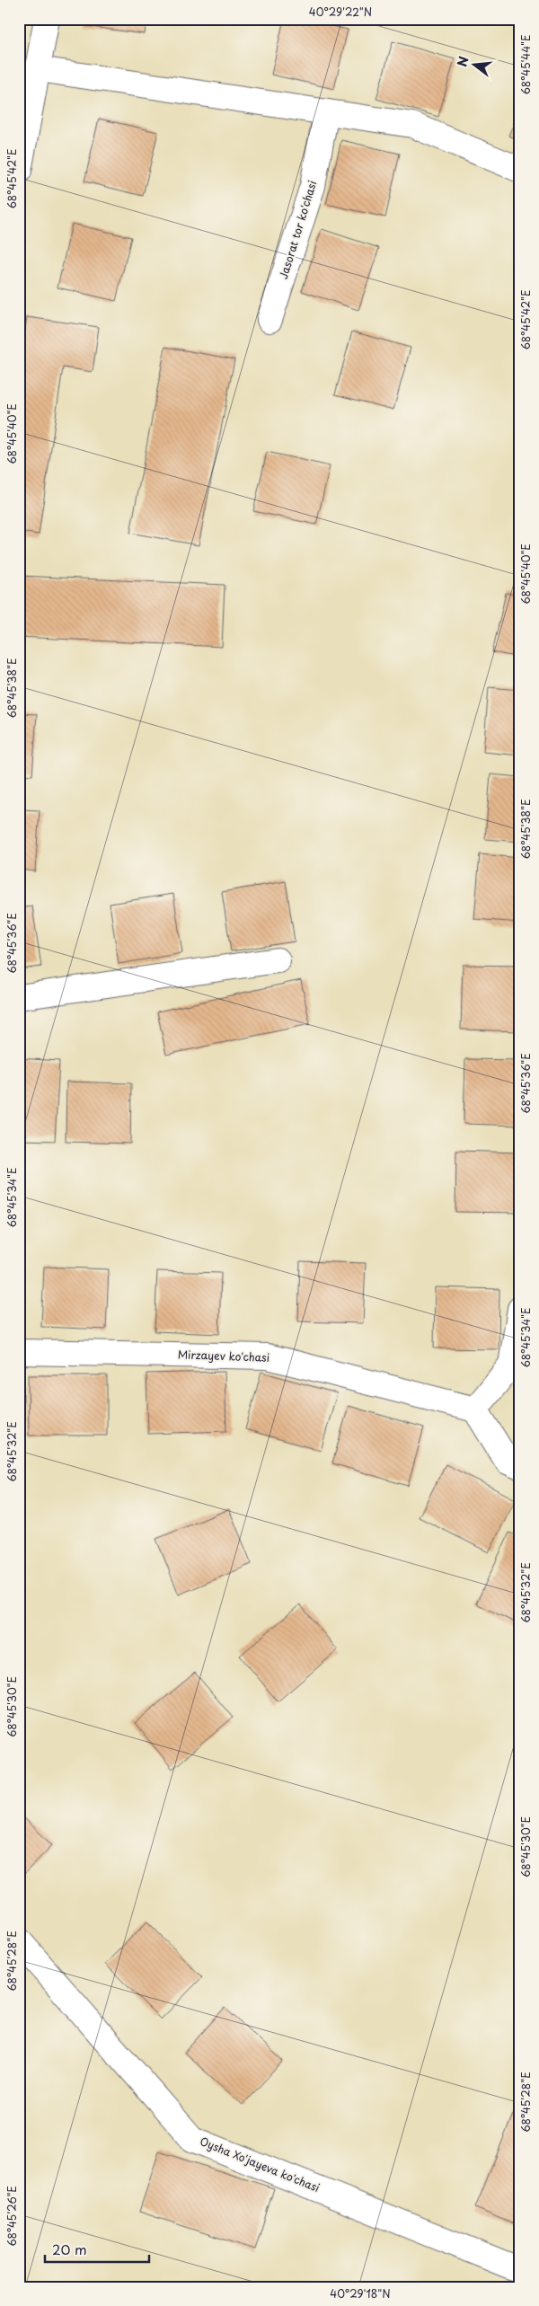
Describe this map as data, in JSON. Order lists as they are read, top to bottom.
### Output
{
  "streets": {
    "street": ["Jasorat tor ko'chasi", "Mirzayev ko'chasi", "Oysha Xo'jayeva ko'chasi"]
  },
  "scale_bar": "20 m",
  "north": "left",
  "coordinates": [
    "40°29'22\"N",
    "68°45'44\"E",
    "68°45'42\"E",
    "68°45'40\"E",
    "68°45'38\"E",
    "68°45'36\"E",
    "68°45'34\"E",
    "68°45'32\"E",
    "68°45'30\"E",
    "68°45'28\"E",
    "68°45'26\"E",
    "40°29'18\"N"
  ]
}
